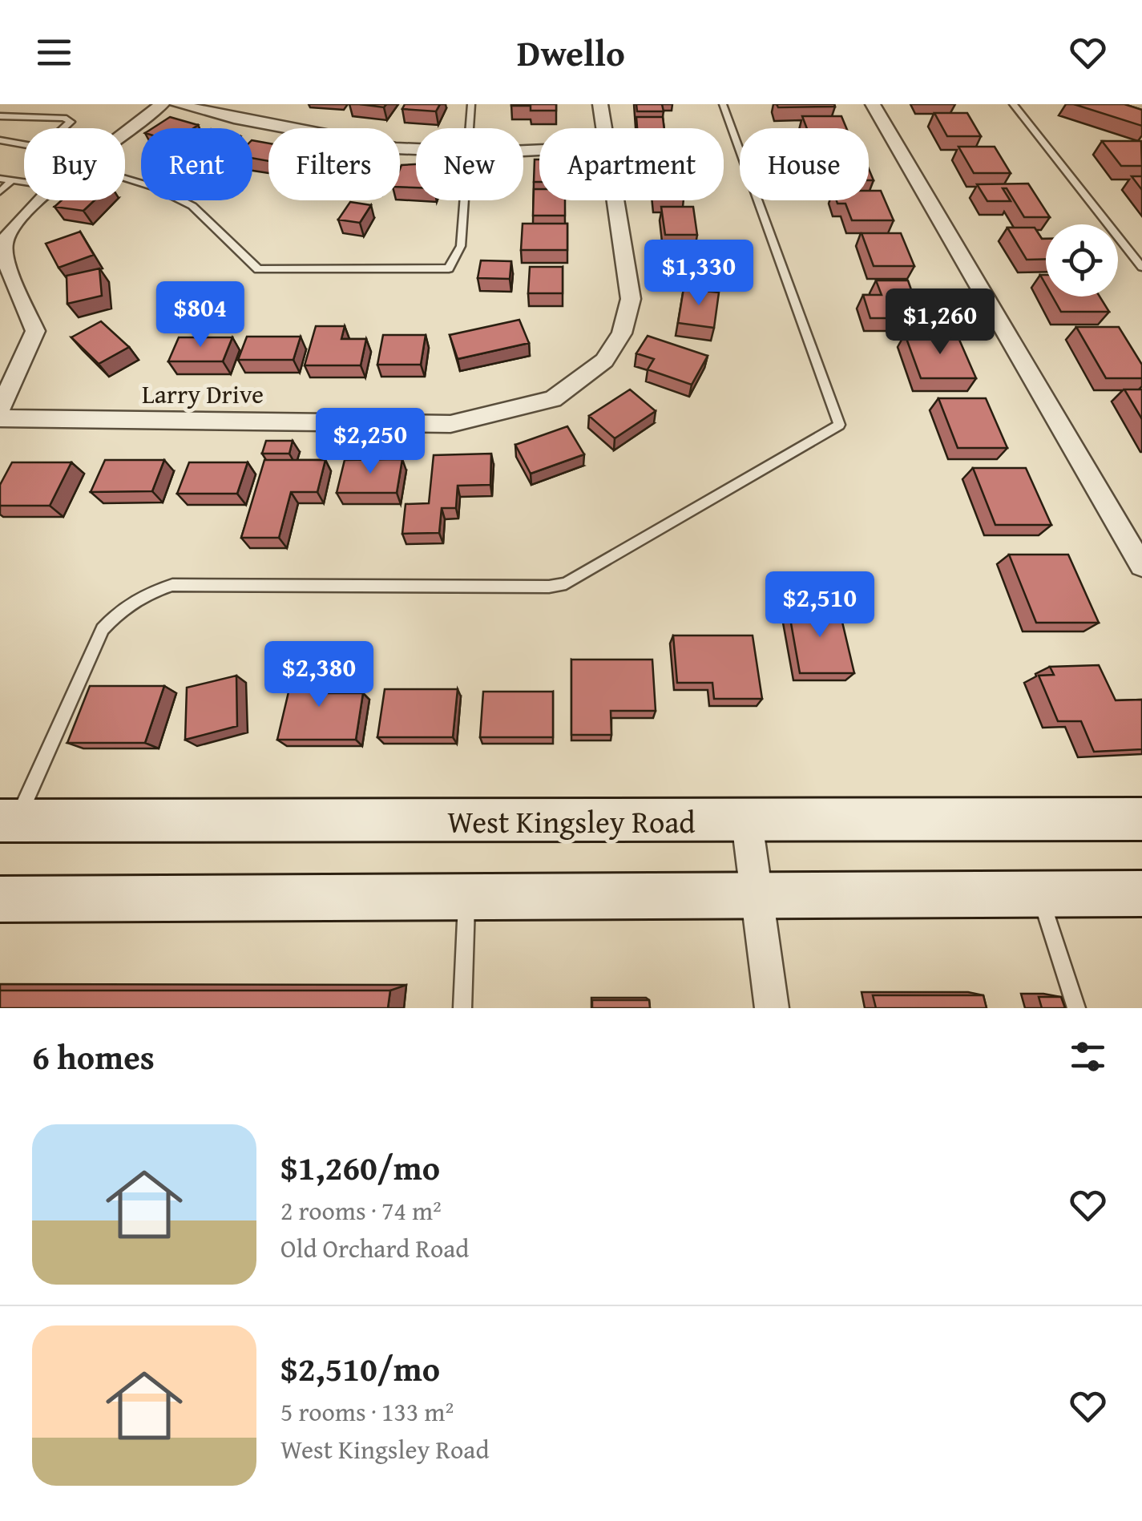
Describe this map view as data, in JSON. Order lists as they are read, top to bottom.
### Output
{
  "streets": {
    "main road": ["West Kingsley Road"],
    "street": ["Larry Drive"]
  },
  "page": {
    "header": "Dwello",
    "chip": [
      "Buy",
      "Rent",
      "Filters",
      "New",
      "Apartment",
      "House"
    ],
    "price": [
      "$1,330",
      "$804",
      "$1,260",
      "$2,250",
      "$2,510",
      "$2,380"
    ],
    "heading": "6 homes",
    "list": [
      {
        "name": "$1,260/mo",
        "note": "2 rooms · 74 m² · Old Orchard Road"
      },
      {
        "name": "$2,510/mo",
        "note": "5 rooms · 133 m² · West Kingsley Road"
      }
    ]
  }
}
